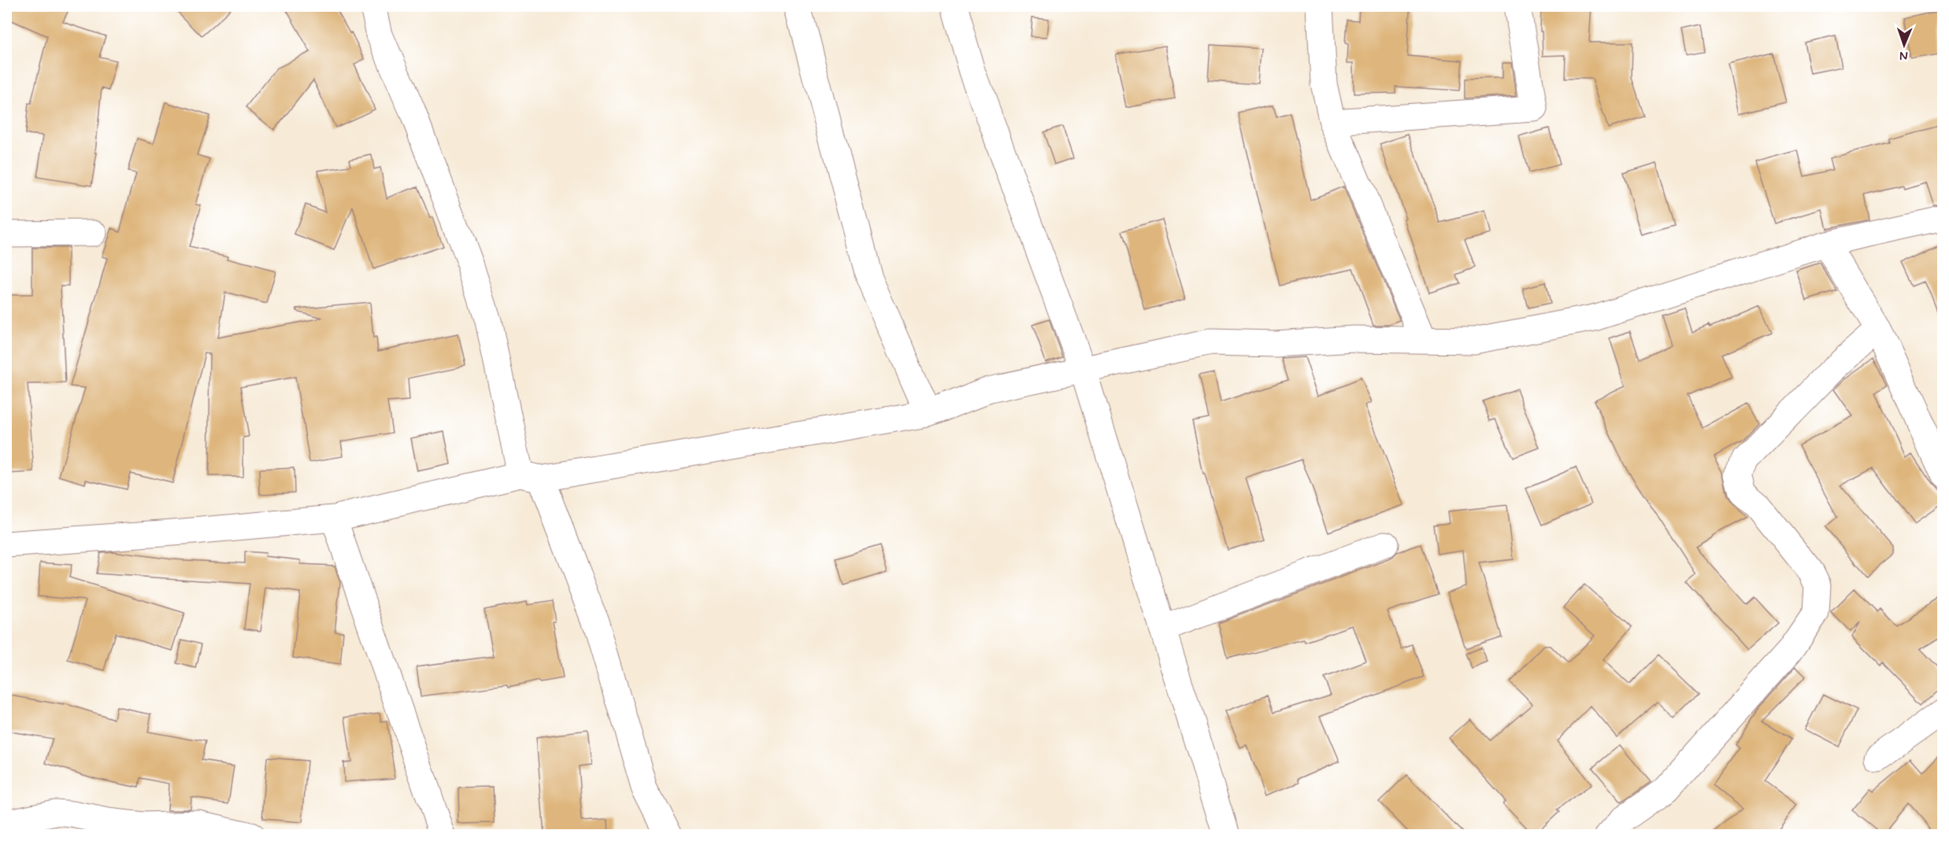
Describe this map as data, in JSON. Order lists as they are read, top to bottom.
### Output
{
  "north": "bottom"
}
